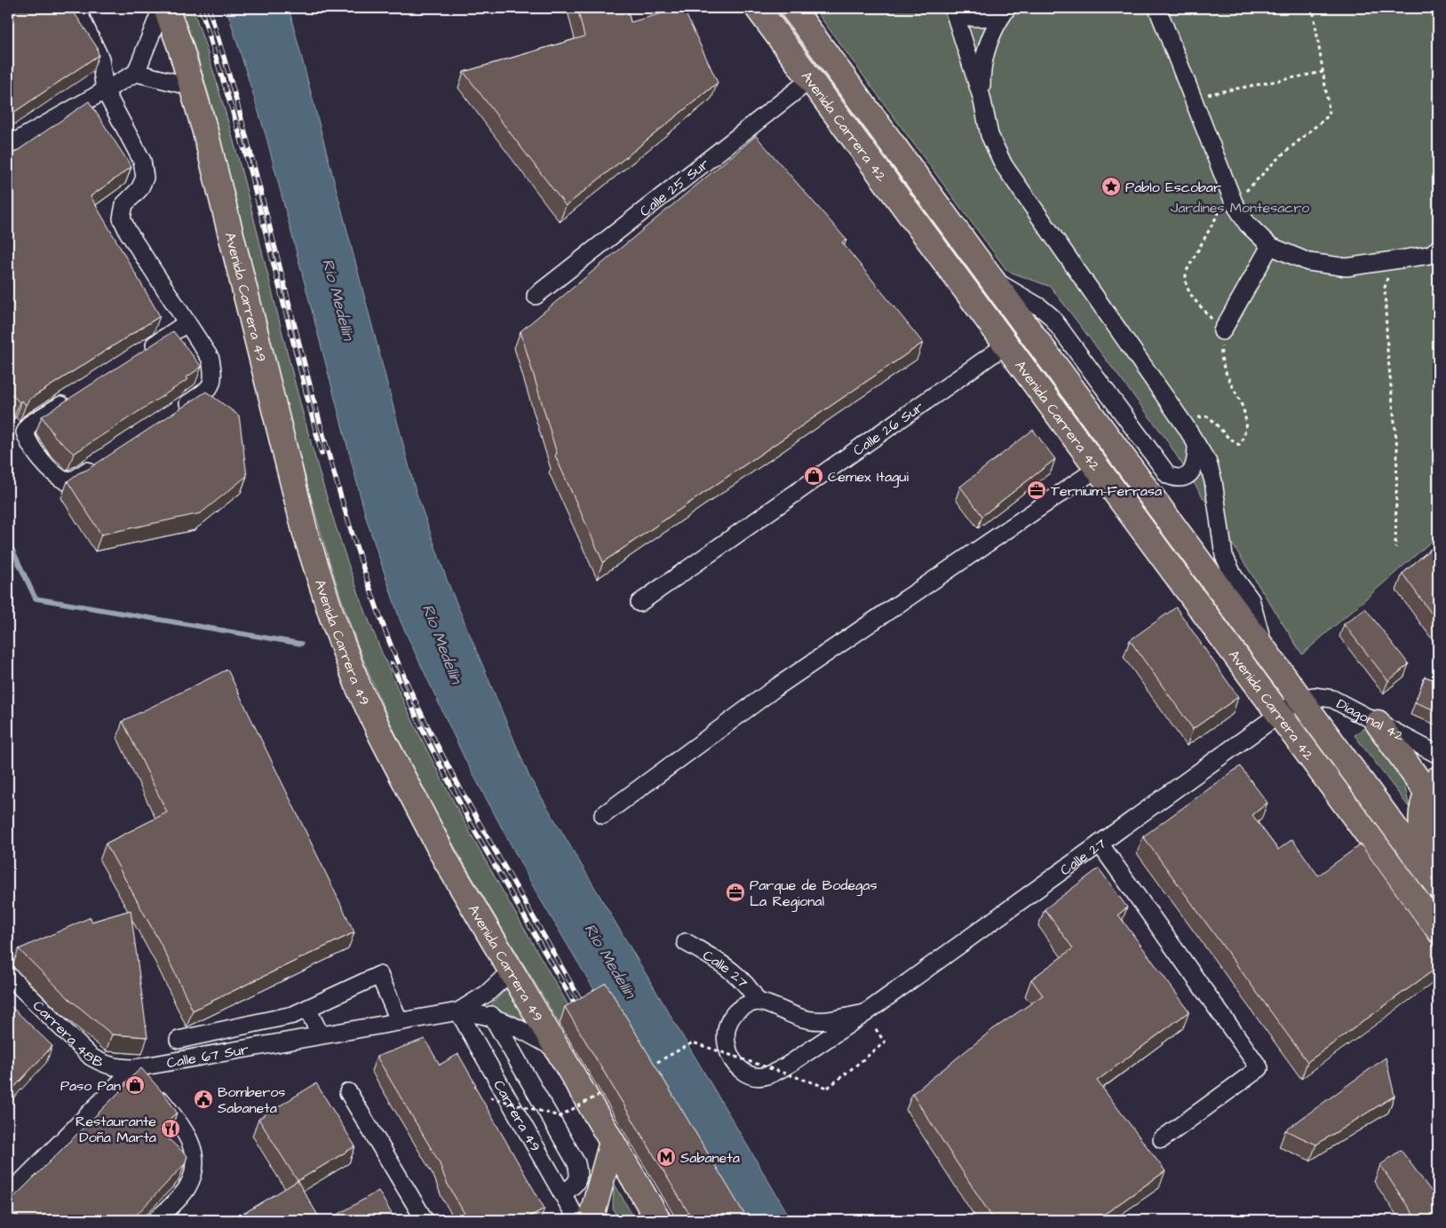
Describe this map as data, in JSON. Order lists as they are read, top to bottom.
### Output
{
  "streets": {
    "highway": ["Avenida Carrera 42", "Avenida Carrera 49"],
    "street": [
      "Calle 25 Sur",
      "Calle 26 Sur",
      "Diagonal 42",
      "Calle 27",
      "Carrera 48B",
      "Calle 67 Sur",
      "Carrera 49"
    ]
  },
  "crossings": [
    ["Avenida Carrera 42", "Calle 25 Sur"],
    ["Avenida Carrera 42", "Calle 26 Sur"],
    ["Avenida Carrera 42", "Diagonal 42"],
    ["Avenida Carrera 42", "Calle 27"],
    ["Avenida Carrera 49", "Calle 67 Sur"],
    ["Diagonal 42", "Calle 27"],
    ["Carrera 48B", "Calle 67 Sur"],
    ["Calle 67 Sur", "Carrera 49"]
  ],
  "water": ["Río Medellín"],
  "parks": ["Jardines Montesacro"],
  "places": {
    "place": ["Pablo Escobar"],
    "shop": ["Cemex Itagui", "Paso Pan"],
    "office": ["Ternium-Ferrasa", "Parque de Bodegas La Regional"],
    "public building": ["Bomberos Sabaneta"],
    "restaurant": ["Restaurante Doña Marta"],
    "metro station": ["Sabaneta"]
  }
}
